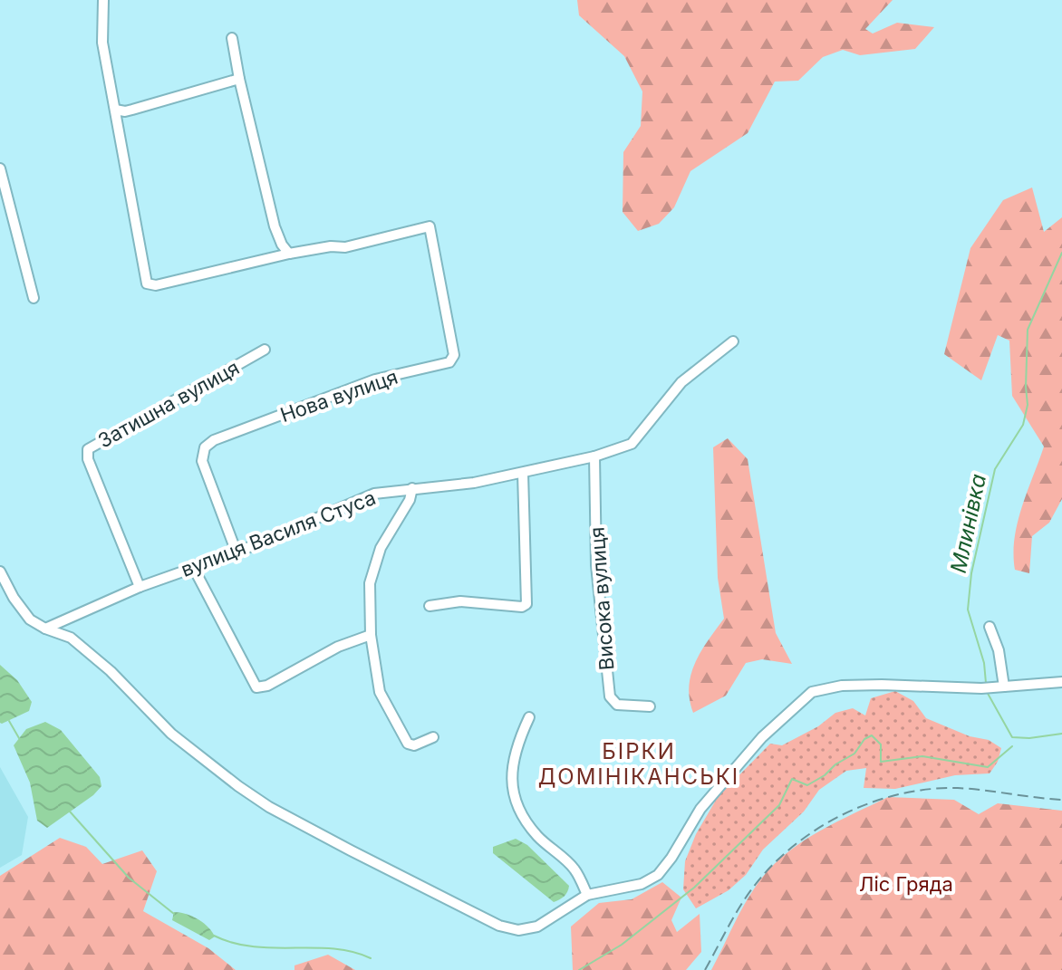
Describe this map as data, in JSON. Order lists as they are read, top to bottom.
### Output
{
  "streets": {
    "street": [
      "Нова вулиця",
      "Затишна вулиця",
      "вулиця Василя Стуса",
      "Висока вулиця"
    ]
  },
  "crossings": [
    ["Нова вулиця", "вулиця Василя Стуса"],
    ["Затишна вулиця", "вулиця Василя Стуса"],
    ["вулиця Василя Стуса", "Висока вулиця"]
  ],
  "districts": ["БІРКИ ДОМІНІКАНСЬКІ"],
  "water": ["Млинівка"],
  "parks": ["Ліс Гряда"]
}
